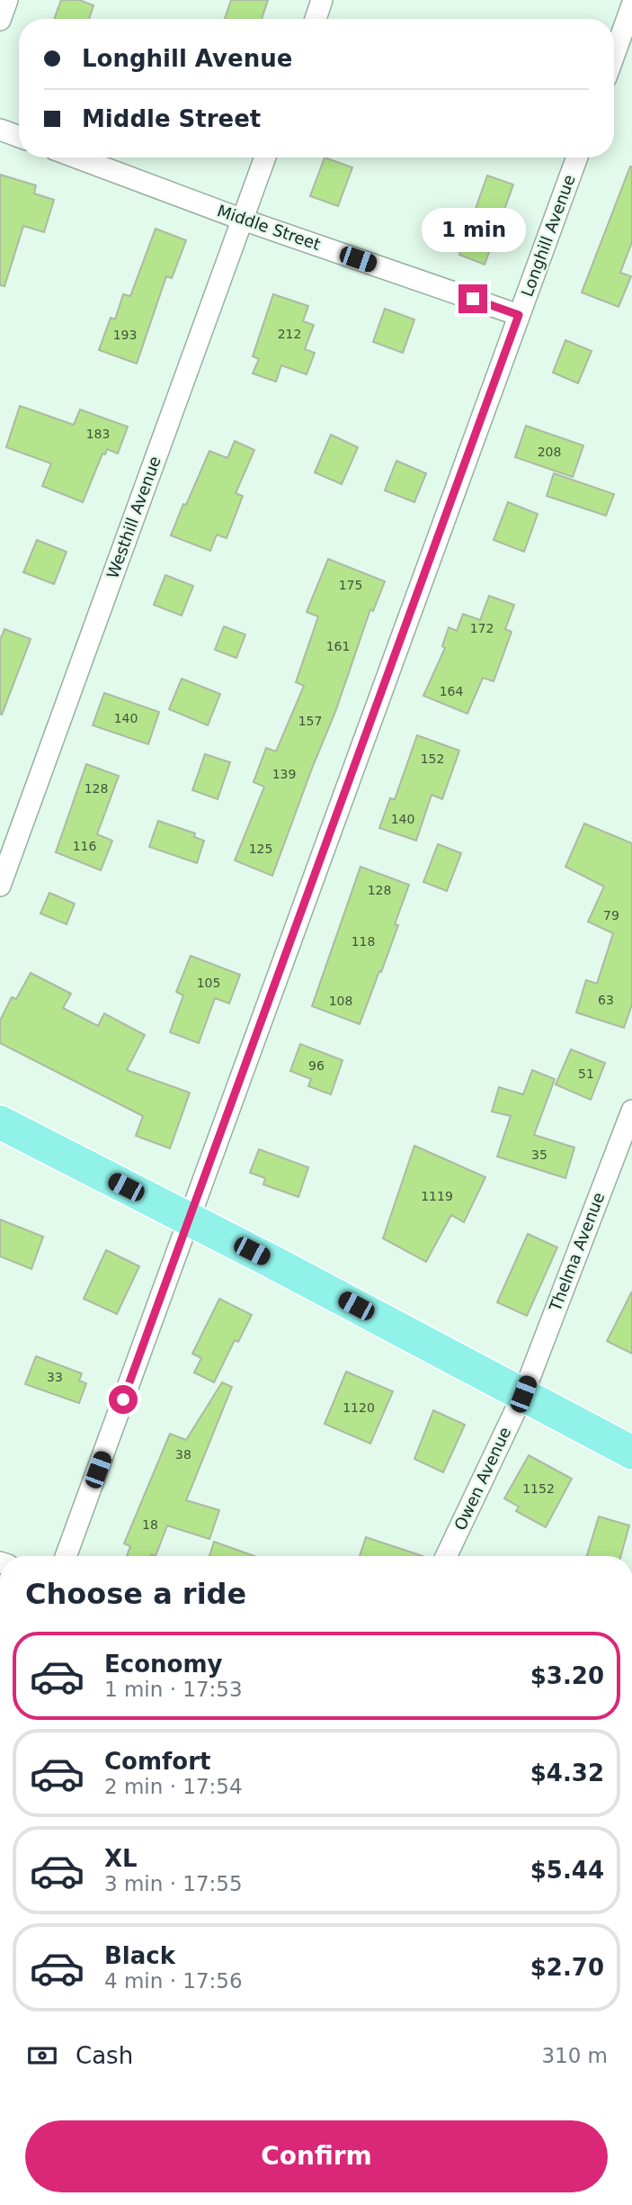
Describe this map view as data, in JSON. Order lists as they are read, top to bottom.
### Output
{
  "streets": {
    "street": [
      "Middle Street",
      "Longhill Avenue",
      "Westhill Avenue",
      "Thelma Avenue",
      "Owen Avenue"
    ]
  },
  "crossings": [
    ["Middle Street", "Longhill Avenue"],
    ["Middle Street", "Westhill Avenue"],
    ["Thelma Avenue", "Owen Avenue"]
  ],
  "house_numbers": [
    "212",
    "193",
    "183",
    "208",
    "175",
    "172",
    "161",
    "164",
    "140",
    "157",
    "152",
    "139",
    "128",
    "140",
    "116",
    "125",
    "128",
    "79",
    "118",
    "105",
    "63",
    "108",
    "96",
    "51",
    "35",
    "1119",
    "33",
    "1120",
    "38",
    "1152",
    "18"
  ],
  "page": {
    "banner": ["Longhill Avenue", "Middle Street"],
    "bubble": "1 min",
    "heading": "Choose a ride",
    "list": [
      {
        "name": "Economy",
        "note": "1 min · 17:53",
        "value": "$3.20"
      },
      {
        "name": "Comfort",
        "note": "2 min · 17:54",
        "value": "$4.32"
      },
      {
        "name": "XL",
        "note": "3 min · 17:55",
        "value": "$5.44"
      },
      {
        "name": "Black",
        "note": "4 min · 17:56",
        "value": "$2.70"
      }
    ],
    "pay": ["Cash", "310 m"],
    "buttons": "Confirm"
  }
}
